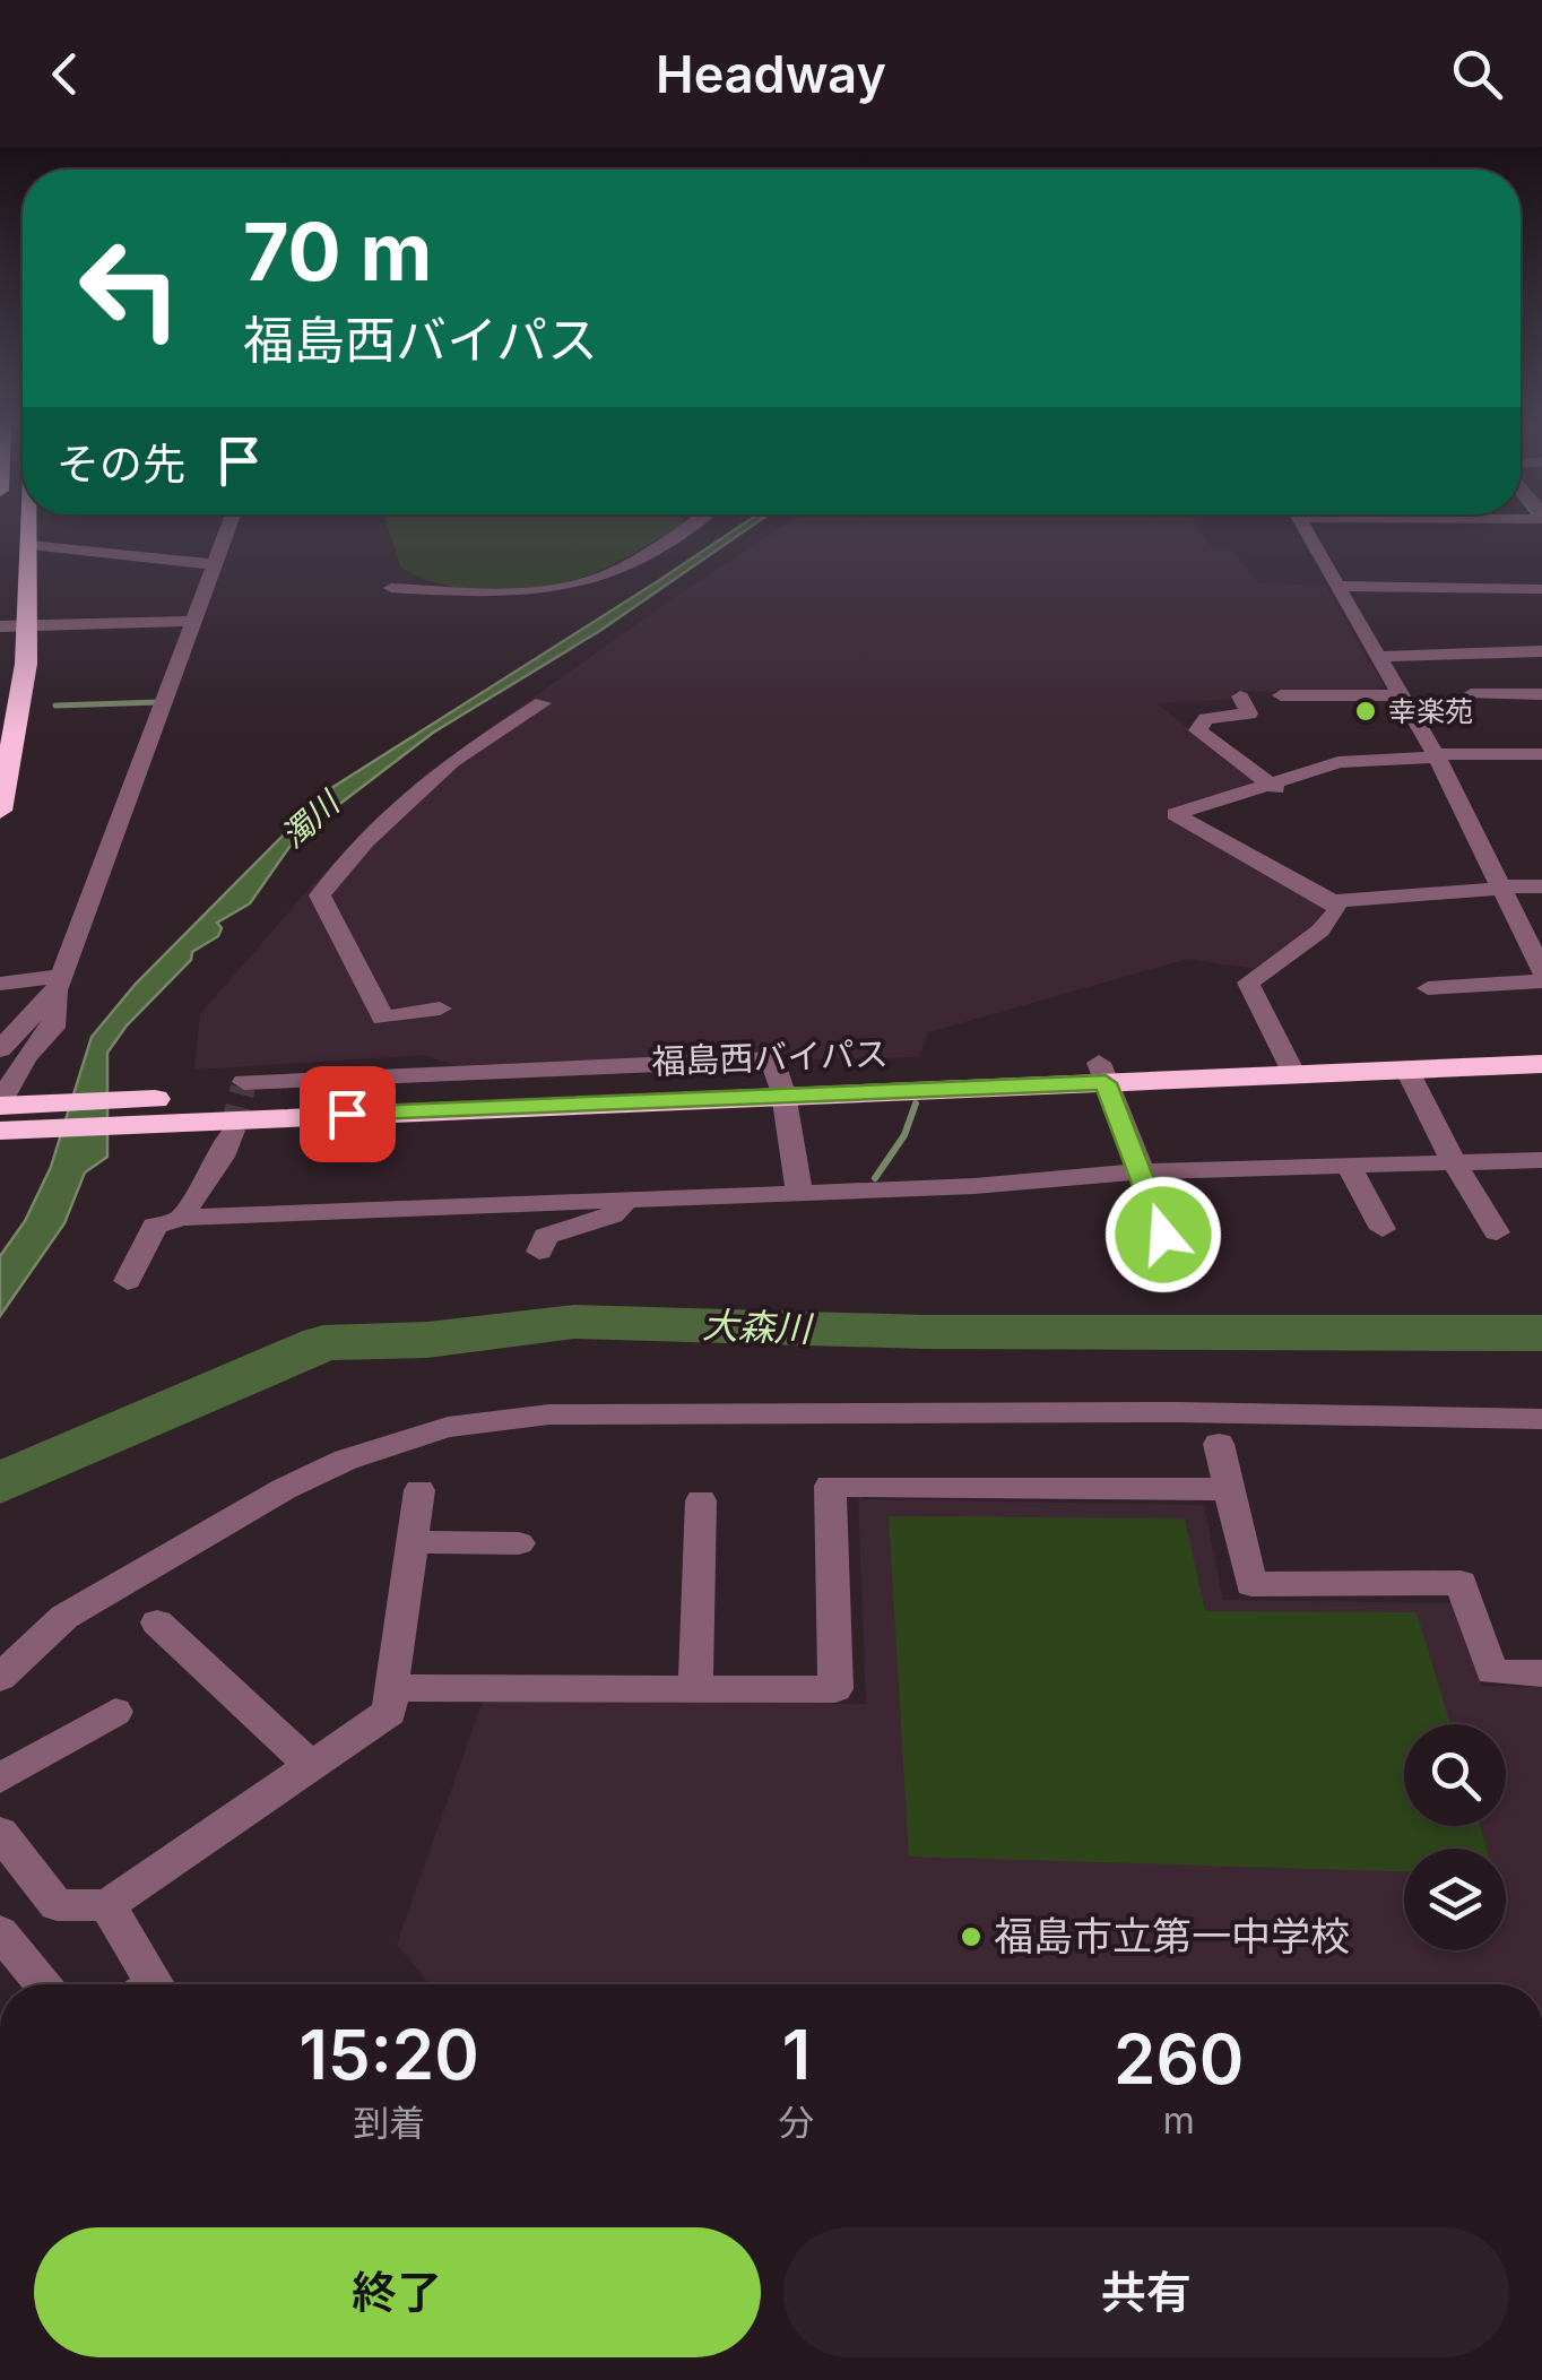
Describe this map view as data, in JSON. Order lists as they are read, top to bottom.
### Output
{
  "streets": {
    "highway": ["福島西バイパス"]
  },
  "water": ["濁川", "大森川"],
  "places": ["幸楽苑", "福島市立第一中学校"],
  "page": {
    "header": "Headway",
    "turn": ["70 m", "福島西バイパス"],
    "then": "その先",
    "eta": [
      "15:20",
      "到着",
      "1",
      "分",
      "260",
      "m"
    ],
    "buttons": ["終了", "共有"]
  }
}
